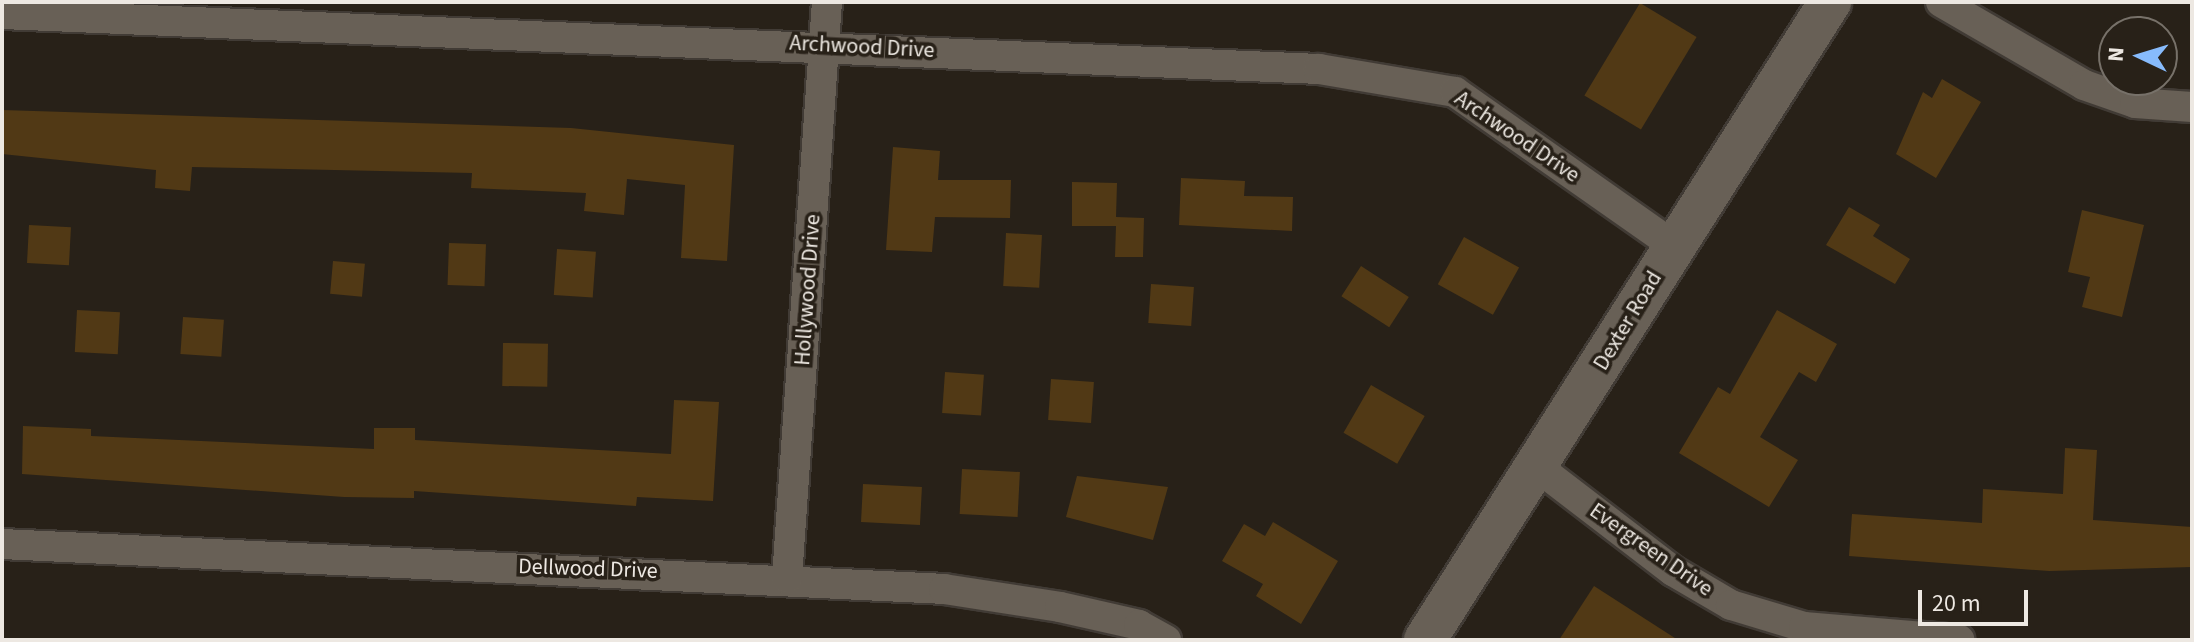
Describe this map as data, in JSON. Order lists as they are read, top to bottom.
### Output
{
  "streets": {
    "main road": ["Dexter Road"],
    "street": [
      "Archwood Drive",
      "Hollywood Drive",
      "Evergreen Drive",
      "Dellwood Drive"
    ]
  },
  "crossings": [
    ["Archwood Drive", "Hollywood Drive"],
    ["Archwood Drive", "Dexter Road"],
    ["Hollywood Drive", "Dellwood Drive"],
    ["Dexter Road", "Evergreen Drive"]
  ],
  "scale_bar": "20 m",
  "north": "left"
}
